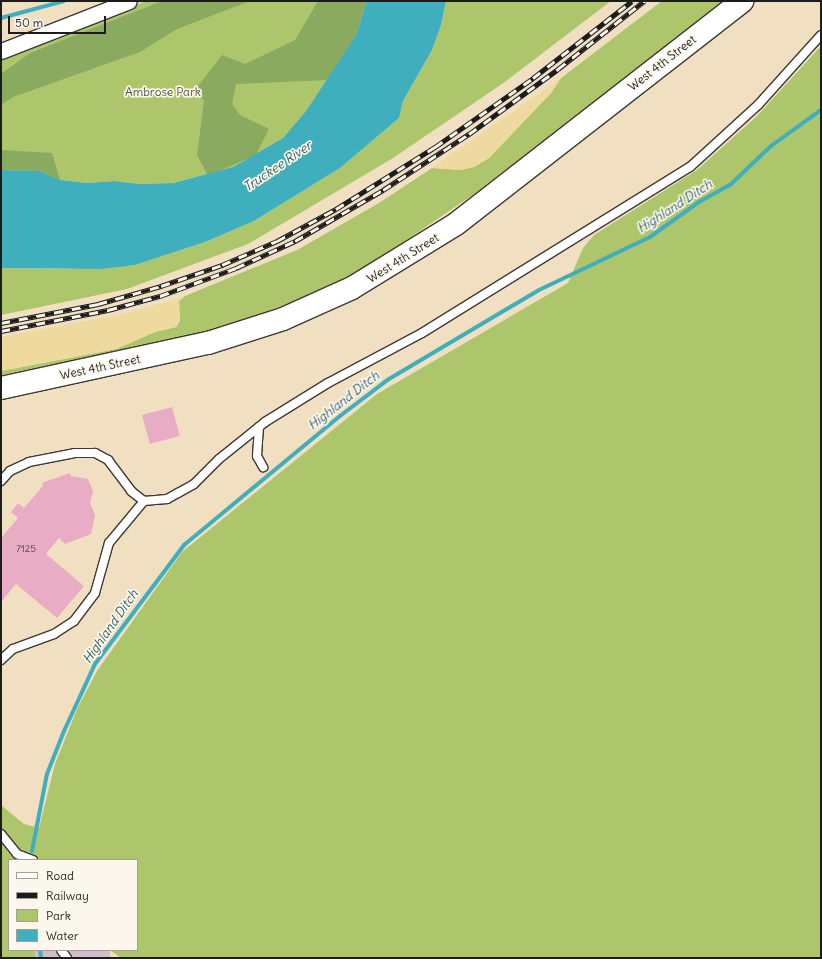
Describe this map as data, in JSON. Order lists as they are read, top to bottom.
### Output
{
  "streets": {
    "main road": ["West 4th Street"]
  },
  "water": ["Truckee River", "Highland Ditch"],
  "parks": ["Ambrose Park"],
  "house_numbers": ["7125"],
  "legend": [
    "Road",
    "Railway",
    "Park",
    "Water"
  ],
  "scale_bar": "50 m"
}
